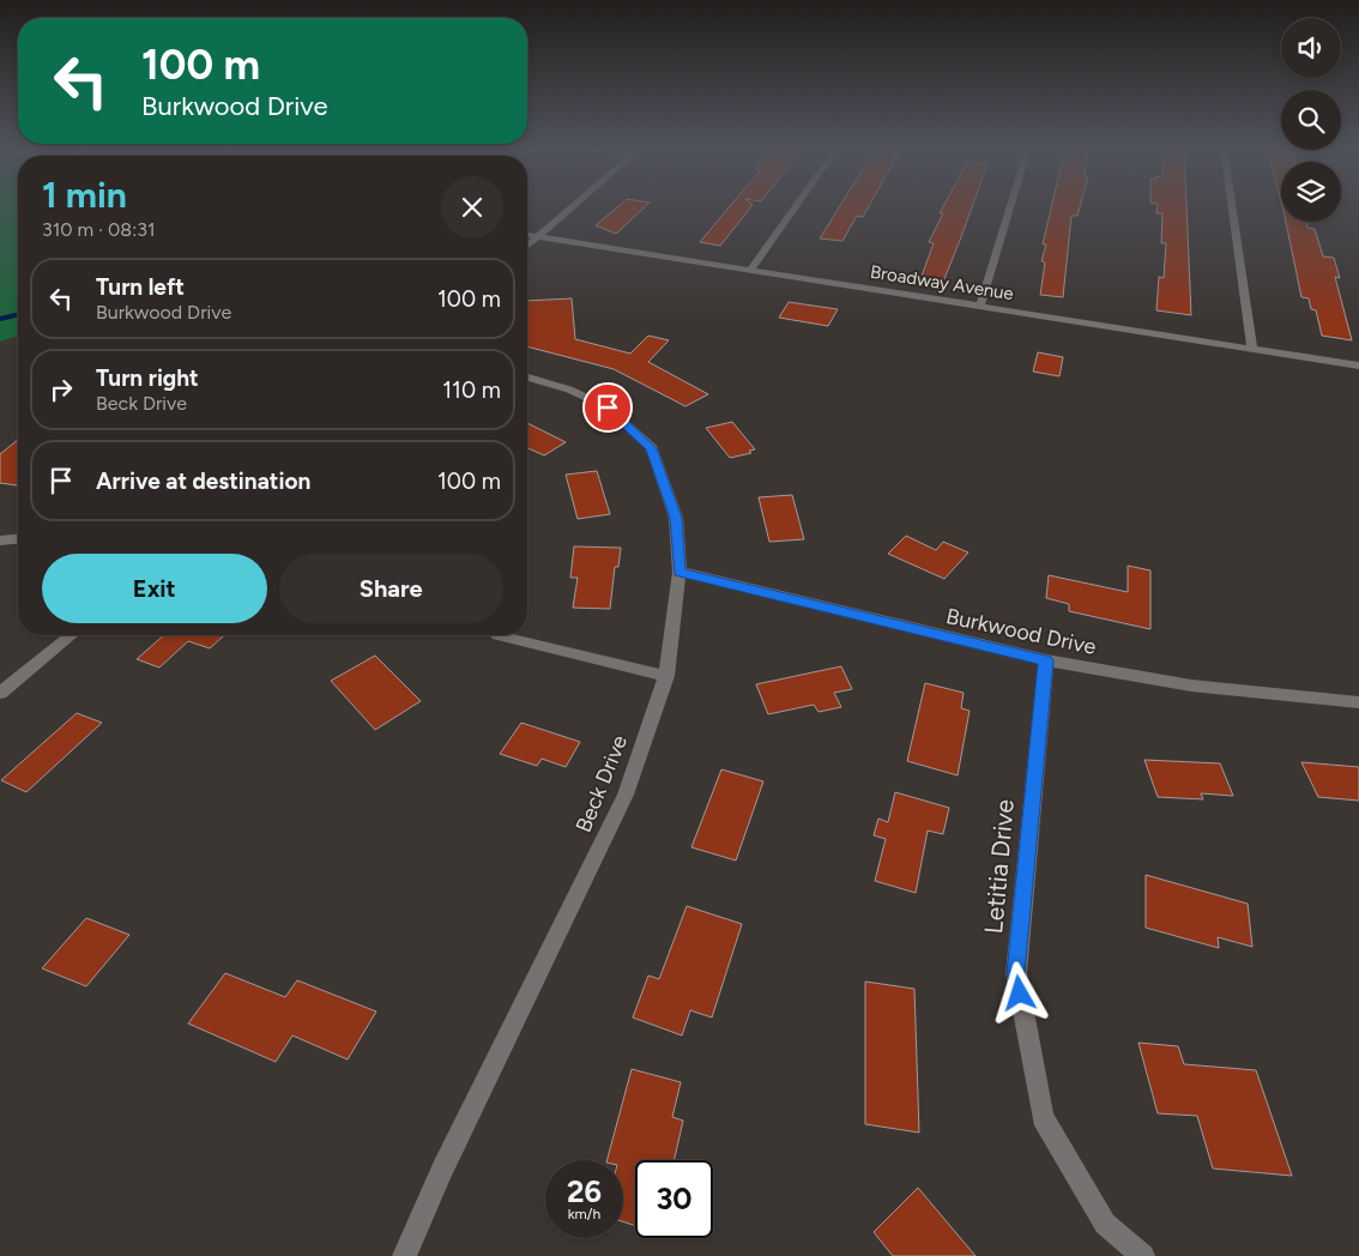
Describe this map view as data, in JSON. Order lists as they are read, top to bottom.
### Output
{
  "streets": {
    "street": [
      "Broadway Avenue",
      "Burkwood Drive",
      "Beck Drive",
      "Letitia Drive"
    ]
  },
  "crossings": [
    ["Burkwood Drive", "Beck Drive"],
    ["Burkwood Drive", "Letitia Drive"]
  ],
  "page": {
    "turn": ["100 m", "Burkwood Drive"],
    "heading": ["1 min", "310 m · 08:31"],
    "list": [
      {
        "name": "Turn left",
        "note": "Burkwood Drive",
        "value": "100 m"
      },
      {
        "name": "Turn right",
        "note": "Beck Drive",
        "value": "110 m"
      },
      {
        "name": "Arrive at destination",
        "value": "100 m"
      }
    ],
    "buttons": ["Exit", "Share"],
    "speed": "26 km/h",
    "limit": "30"
  }
}
